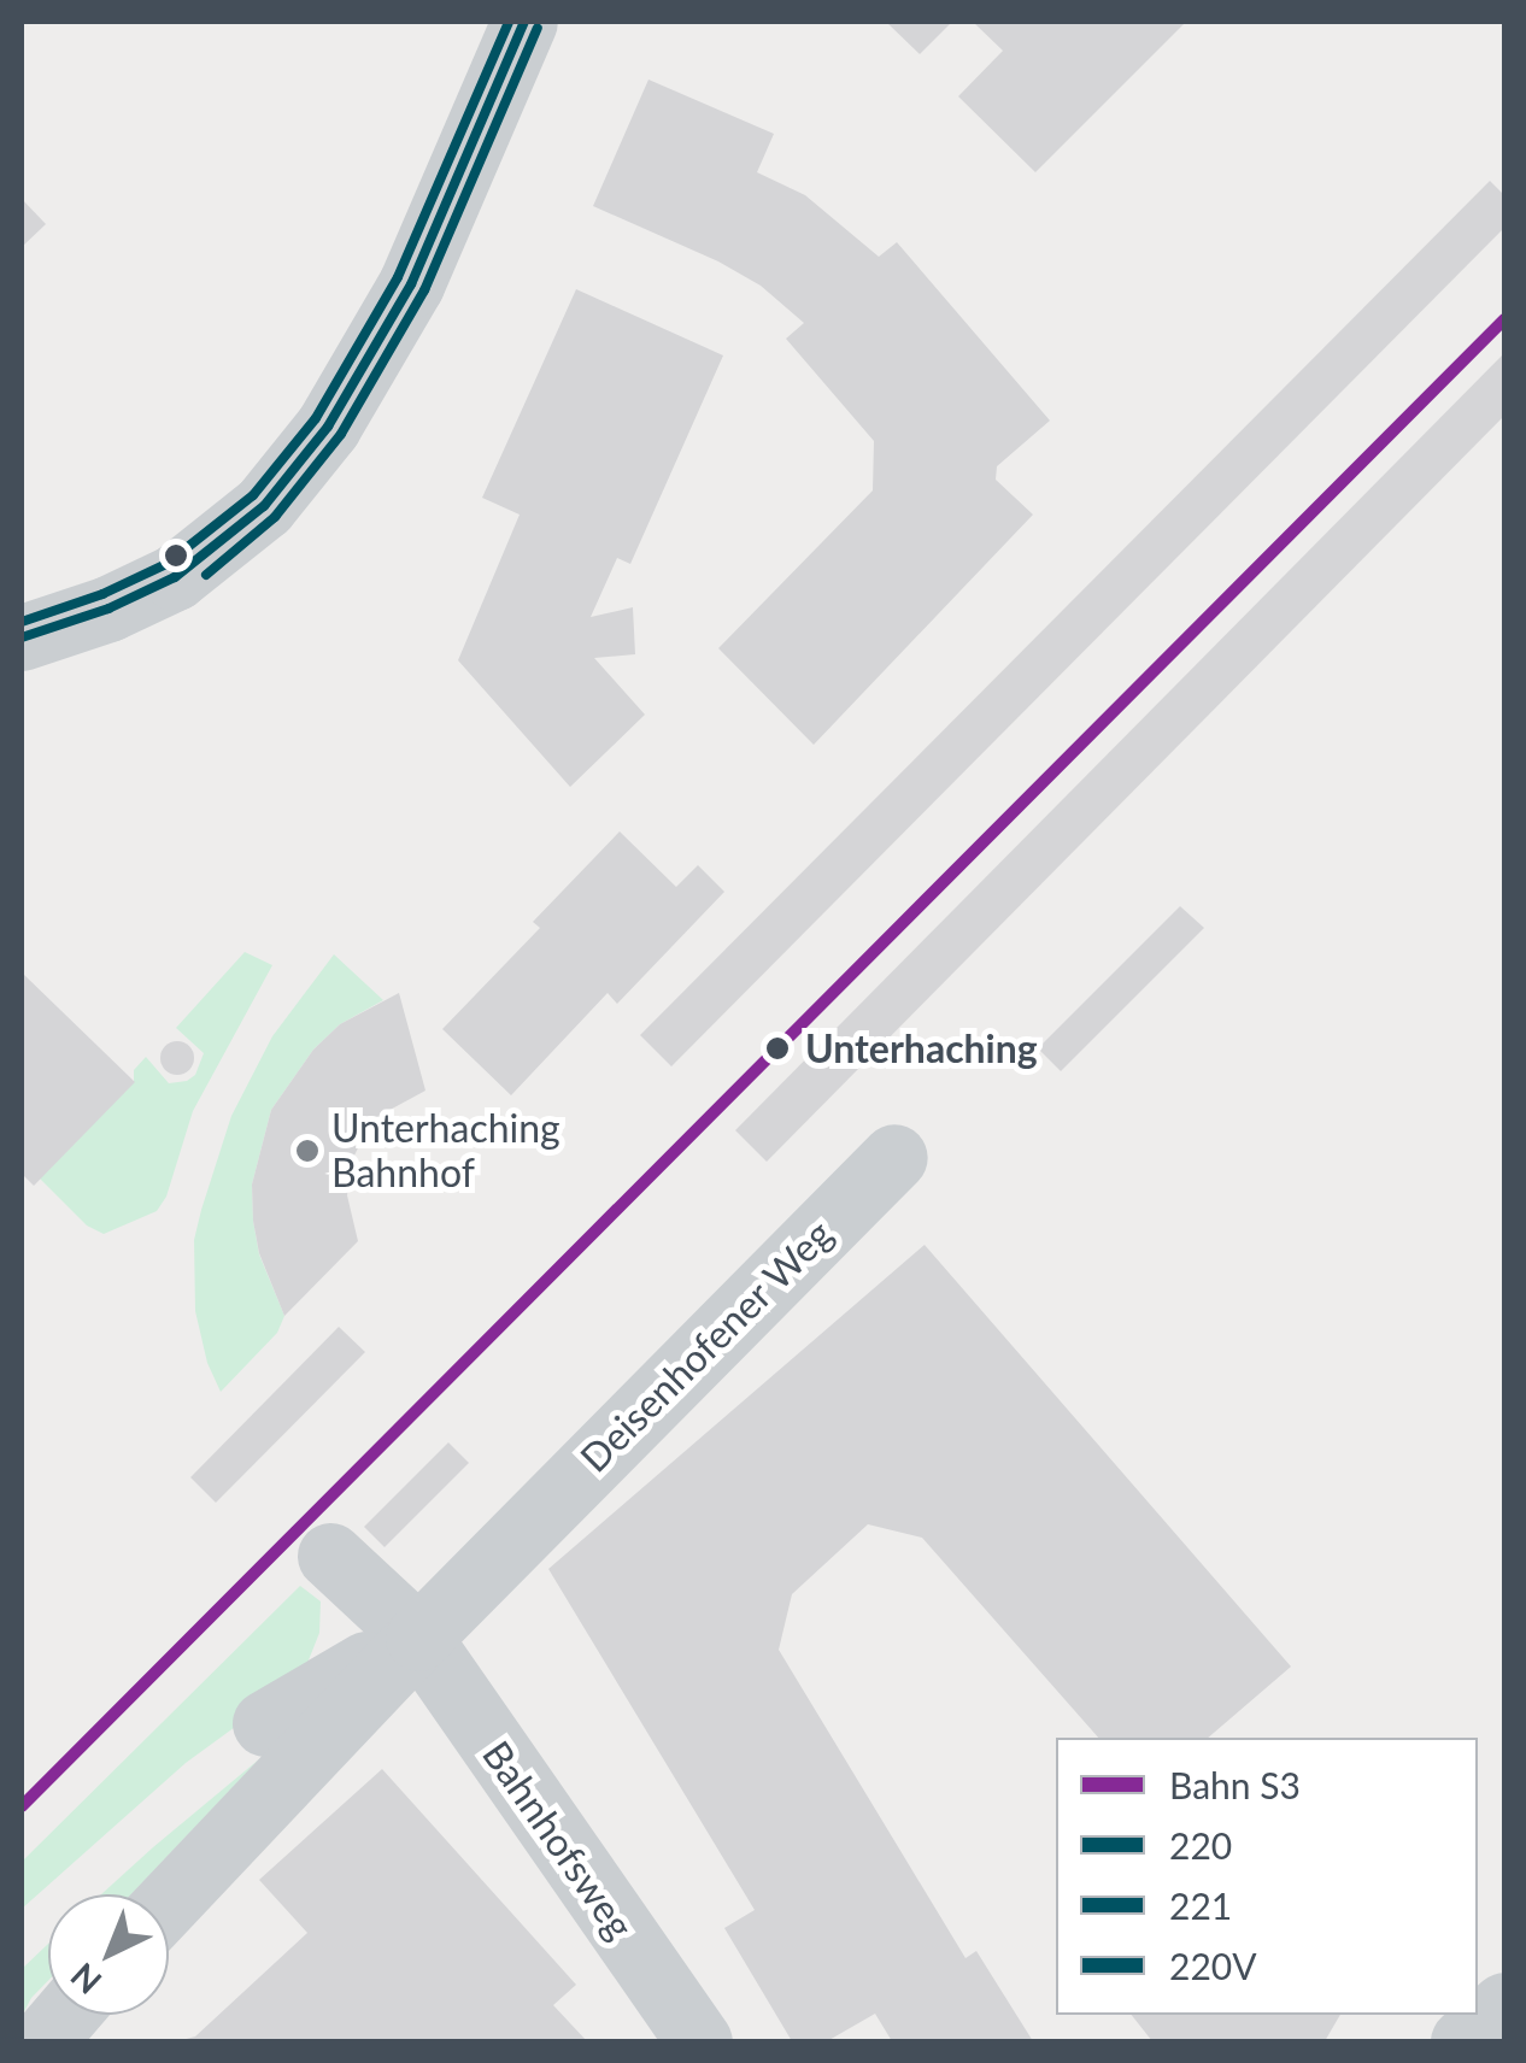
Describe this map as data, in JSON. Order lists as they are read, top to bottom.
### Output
{
  "streets": {
    "street": ["Deisenhofener Weg", "Bahnhofsweg"]
  },
  "crossings": [
    ["Deisenhofener Weg", "Bahnhofsweg"]
  ],
  "places": ["Unterhaching", "Unterhaching Bahnhof"],
  "lines": [
    "transit line 220",
    "transit line 220V",
    "transit line 221",
    "rail line S3"
  ],
  "legend": [
    "Bahn S3",
    "220",
    "221",
    "220V"
  ],
  "north": "bottom left"
}
